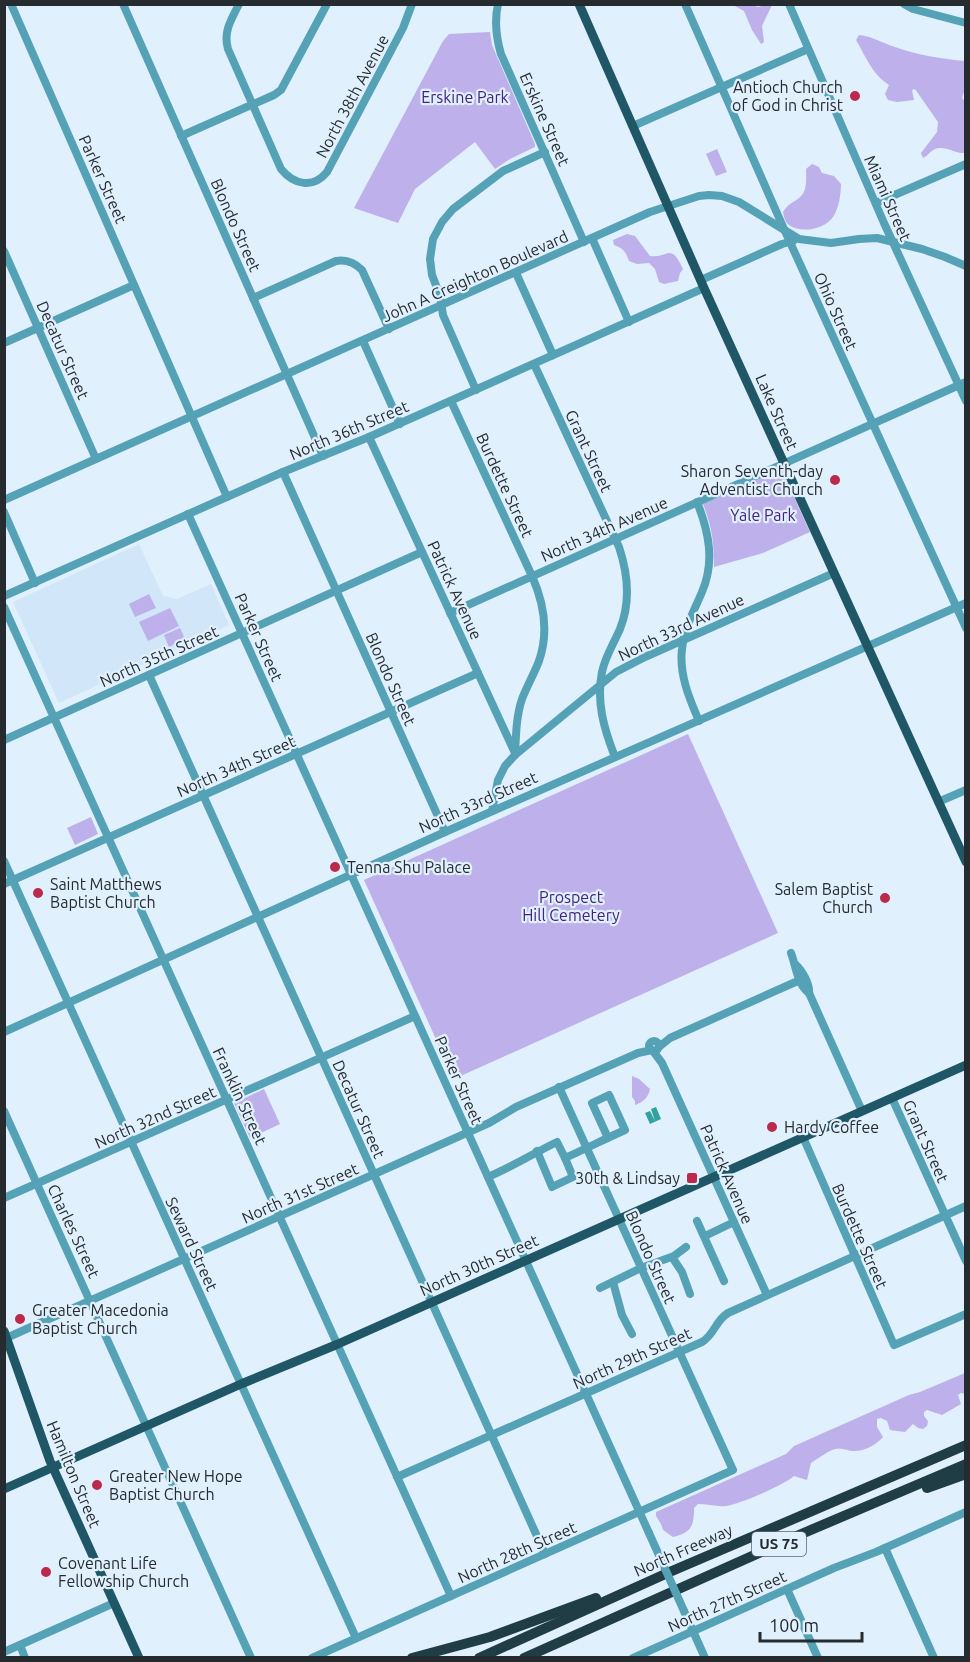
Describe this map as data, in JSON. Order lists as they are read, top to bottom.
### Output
{
  "streets": {
    "highway": ["US 75", "North Freeway"],
    "main road": ["Lake Street", "North 30th Street", "Hamilton Street"],
    "street": [
      "North 38th Avenue",
      "Erskine Street",
      "Parker Street",
      "Miami Street",
      "Blondo Street",
      "John A Creighton Boulevard",
      "Ohio Street",
      "Decatur Street",
      "North 36th Street",
      "Grant Street",
      "Burdette Street",
      "North 34th Avenue",
      "Patrick Avenue",
      "North 33rd Avenue",
      "North 35th Street",
      "North 34th Street",
      "North 33rd Street",
      "Franklin Street",
      "North 32nd Street",
      "North 31st Street",
      "Charles Street",
      "Seward Street",
      "North 29th Street",
      "North 28th Street",
      "North 27th Street"
    ]
  },
  "crossings": [
    ["Erskine Street", "John A Creighton Boulevard"],
    ["Parker Street", "John A Creighton Boulevard"],
    ["Parker Street", "North 36th Street"],
    ["Parker Street", "North 35th Street"],
    ["Parker Street", "North 34th Street"],
    ["Parker Street", "North 33rd Street"],
    ["Parker Street", "North 32nd Street"],
    ["Parker Street", "North 31st Street"],
    ["Parker Street", "North 30th Street"],
    ["Parker Street", "North 29th Street"],
    ["Parker Street", "North 28th Street"],
    ["Parker Street", "North 27th Street"],
    ["Miami Street", "John A Creighton Boulevard"],
    ["Miami Street", "North 34th Avenue"],
    ["Blondo Street", "John A Creighton Boulevard"],
    ["Blondo Street", "North 36th Street"],
    ["Blondo Street", "North 35th Street"],
    ["Blondo Street", "North 34th Street"],
    ["Blondo Street", "North 33rd Street"],
    ["Blondo Street", "North 31st Street"],
    ["Blondo Street", "North 30th Street"],
    ["Blondo Street", "North 29th Street"],
    ["Blondo Street", "North 28th Street"],
    ["John A Creighton Boulevard", "Ohio Street"],
    ["John A Creighton Boulevard", "Decatur Street"],
    ["John A Creighton Boulevard", "Lake Street"],
    ["John A Creighton Boulevard", "North 36th Street"],
    ["Ohio Street", "North 36th Street"],
    ["Ohio Street", "North 34th Avenue"],
    ["Ohio Street", "North 33rd Street"],
    ["Decatur Street", "North 35th Street"],
    ["Decatur Street", "North 34th Street"],
    ["Decatur Street", "North 33rd Street"],
    ["Decatur Street", "North 32nd Street"],
    ["Decatur Street", "North 31st Street"],
    ["Decatur Street", "North 30th Street"],
    ["Decatur Street", "North 29th Street"],
    ["Decatur Street", "North 28th Street"],
    ["Lake Street", "North 36th Street"],
    ["Lake Street", "North 34th Avenue"],
    ["Lake Street", "North 33rd Avenue"],
    ["Lake Street", "North 33rd Street"],
    ["North 36th Street", "Grant Street"],
    ["North 36th Street", "Burdette Street"],
    ["North 36th Street", "Patrick Avenue"],
    ["Grant Street", "North 34th Avenue"],
    ["Grant Street", "North 33rd Avenue"],
    ["Grant Street", "North 33rd Street"],
    ["Grant Street", "North 30th Street"],
    ["Grant Street", "North 29th Street"],
    ["Burdette Street", "North 34th Avenue"],
    ["Burdette Street", "Patrick Avenue"],
    ["Burdette Street", "North 33rd Avenue"],
    ["Burdette Street", "North 30th Street"],
    ["Burdette Street", "North 29th Street"],
    ["North 34th Avenue", "Patrick Avenue"],
    ["Patrick Avenue", "North 33rd Avenue"],
    ["Patrick Avenue", "North 35th Street"],
    ["Patrick Avenue", "North 34th Street"],
    ["Patrick Avenue", "North 31st Street"],
    ["Patrick Avenue", "North 30th Street"],
    ["Patrick Avenue", "North 29th Street"],
    ["North 33rd Avenue", "North 33rd Street"],
    ["North 35th Street", "Franklin Street"],
    ["North 34th Street", "Franklin Street"],
    ["North 34th Street", "Seward Street"],
    ["North 33rd Street", "Franklin Street"],
    ["North 33rd Street", "Seward Street"],
    ["Franklin Street", "North 32nd Street"],
    ["Franklin Street", "North 31st Street"],
    ["Franklin Street", "North 30th Street"],
    ["Franklin Street", "North 29th Street"],
    ["Franklin Street", "North 28th Street"],
    ["North 32nd Street", "Charles Street"],
    ["North 32nd Street", "Seward Street"],
    ["North 31st Street", "Charles Street"],
    ["North 31st Street", "Seward Street"],
    ["North 31st Street", "Hamilton Street"],
    ["Charles Street", "North 30th Street"],
    ["Seward Street", "North 30th Street"],
    ["Seward Street", "North 28th Street"],
    ["North 30th Street", "Hamilton Street"]
  ],
  "parks": ["Erskine Park", "Yale Park", "Prospect Hill Cemetery"],
  "places": {
    "other": [
      "Antioch Church of God in Christ",
      "Sharon Seventh-day Adventist Church",
      "Tenna Shu Palace",
      "Saint Matthews Baptist Church",
      "Salem Baptist Church",
      "Hardy Coffee",
      "Greater Macedonia Baptist Church",
      "Greater New Hope Baptist Church",
      "Covenant Life Fellowship Church"
    ],
    "transit": ["30th & Lindsay"]
  },
  "scale_bar": "100 m"
}
